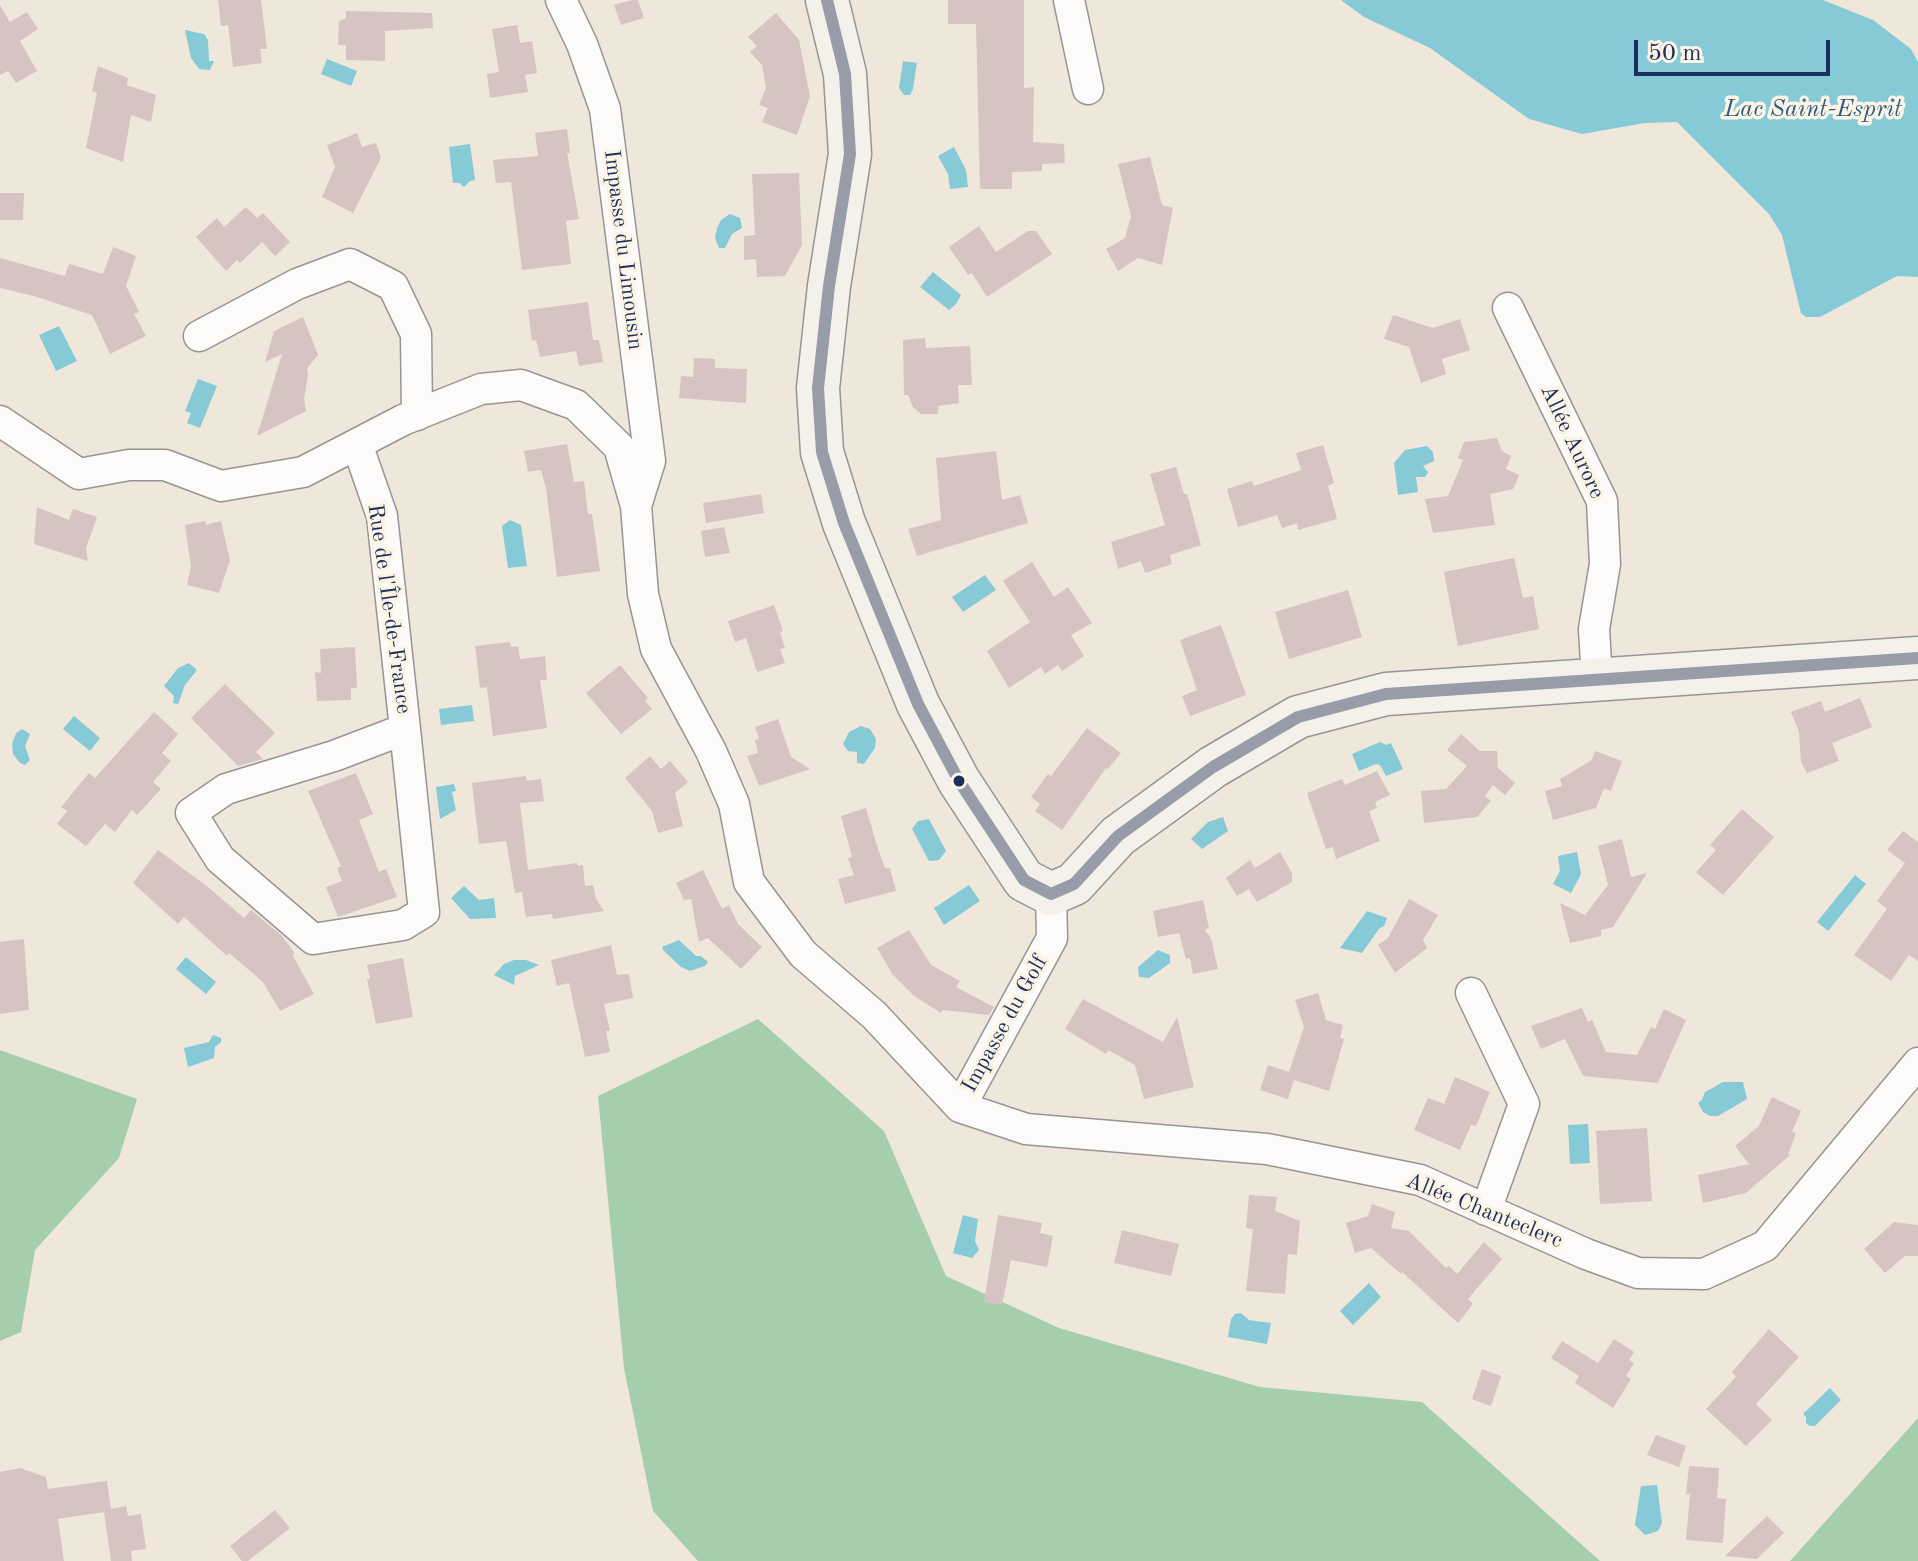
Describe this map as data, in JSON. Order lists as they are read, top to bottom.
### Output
{
  "streets": {
    "street": [
      "Impasse du Limousin",
      "Allée Aurore",
      "Rue de l'Île-de-France",
      "Impasse du Golf",
      "Allée Chanteclerc"
    ]
  },
  "crossings": [
    ["Impasse du Golf", "Allée Chanteclerc"]
  ],
  "water": ["Lac Saint-Esprit"],
  "scale_bar": "50 m"
}
